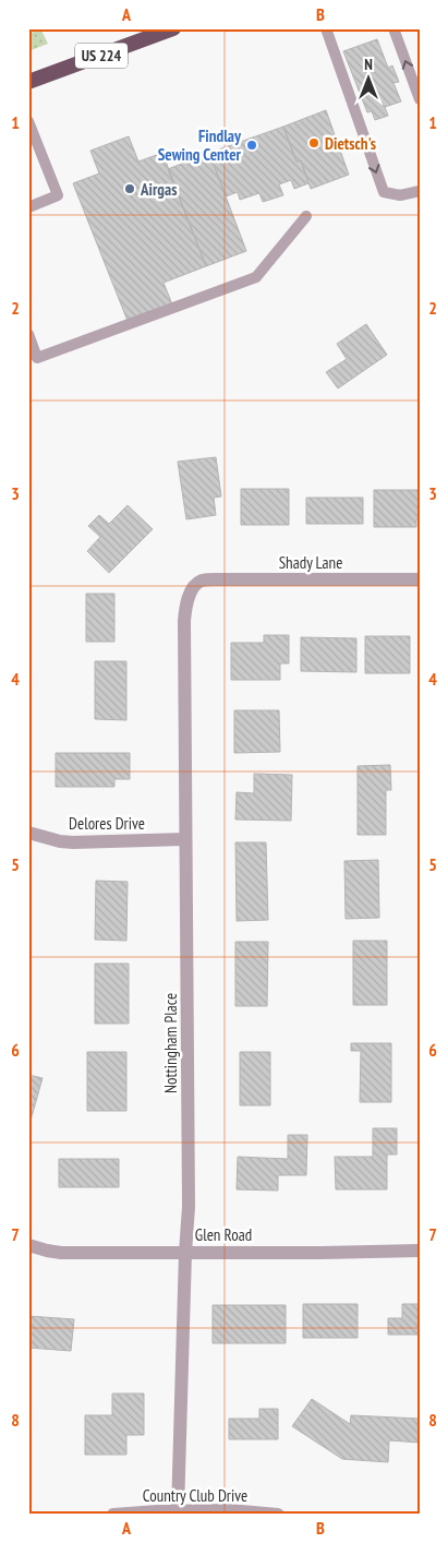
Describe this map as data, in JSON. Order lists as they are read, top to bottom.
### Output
{
  "streets": {
    "highway": ["US 224"],
    "street": [
      "Shady Lane",
      "Delores Drive",
      "Nottingham Place",
      "Glen Road",
      "Country Club Drive"
    ]
  },
  "crossings": [
    ["Shady Lane", "Nottingham Place"],
    ["Delores Drive", "Nottingham Place"],
    ["Nottingham Place", "Glen Road"],
    ["Nottingham Place", "Country Club Drive"]
  ],
  "places": ["Dietsch's", "Findlay Sewing Center", "Airgas"],
  "north": "top",
  "grid": {
    "columns": ["A", "B"],
    "rows": [
      "1",
      "2",
      "3",
      "4",
      "5",
      "6",
      "7",
      "8"
    ]
  }
}
